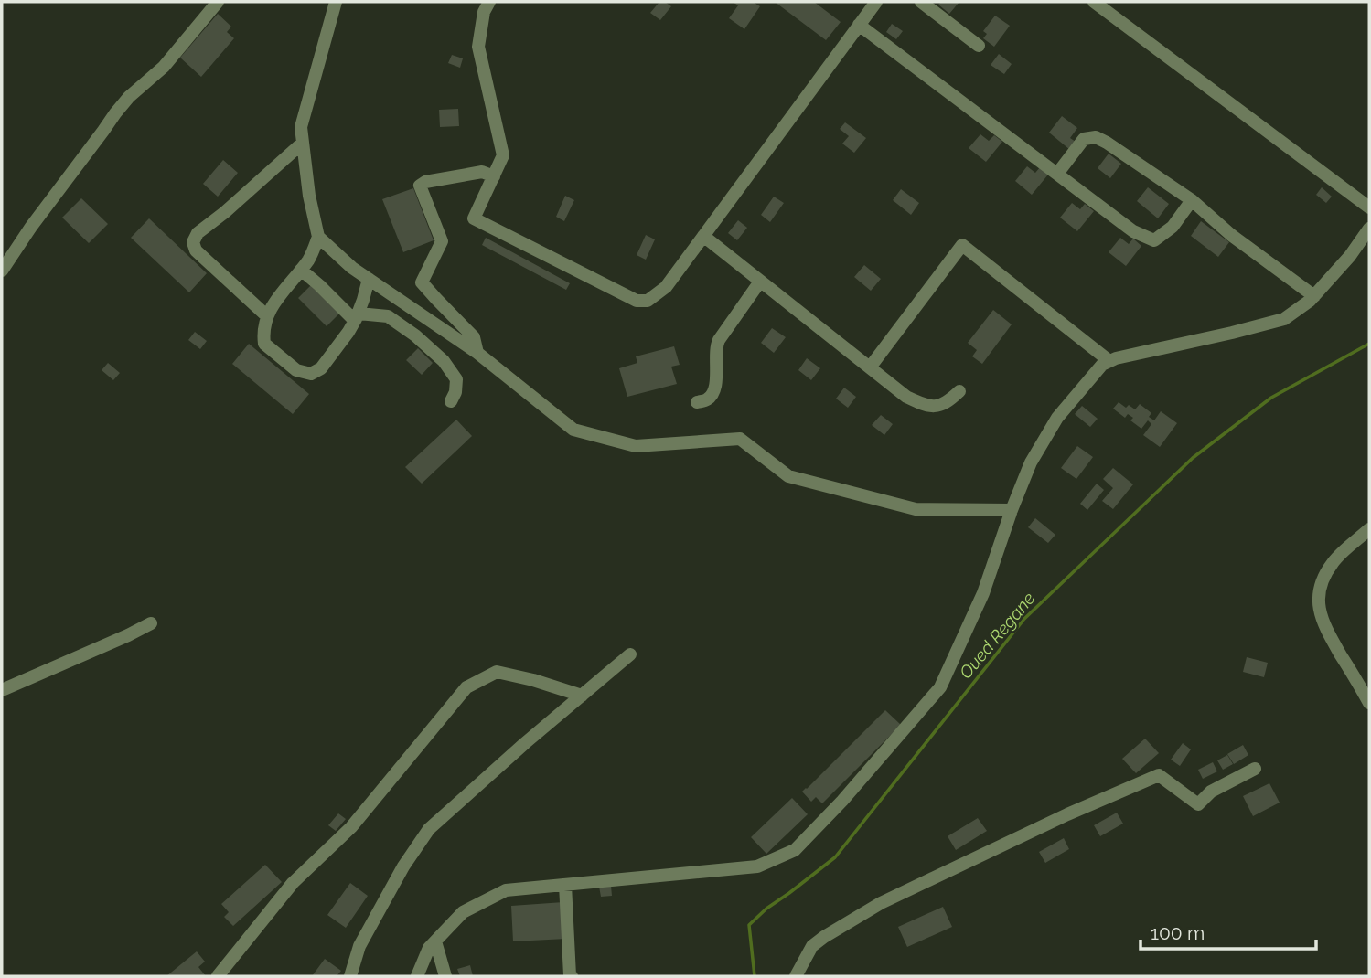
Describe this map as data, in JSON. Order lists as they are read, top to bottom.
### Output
{
  "water": ["Oued Regane"],
  "scale_bar": "100 m"
}
